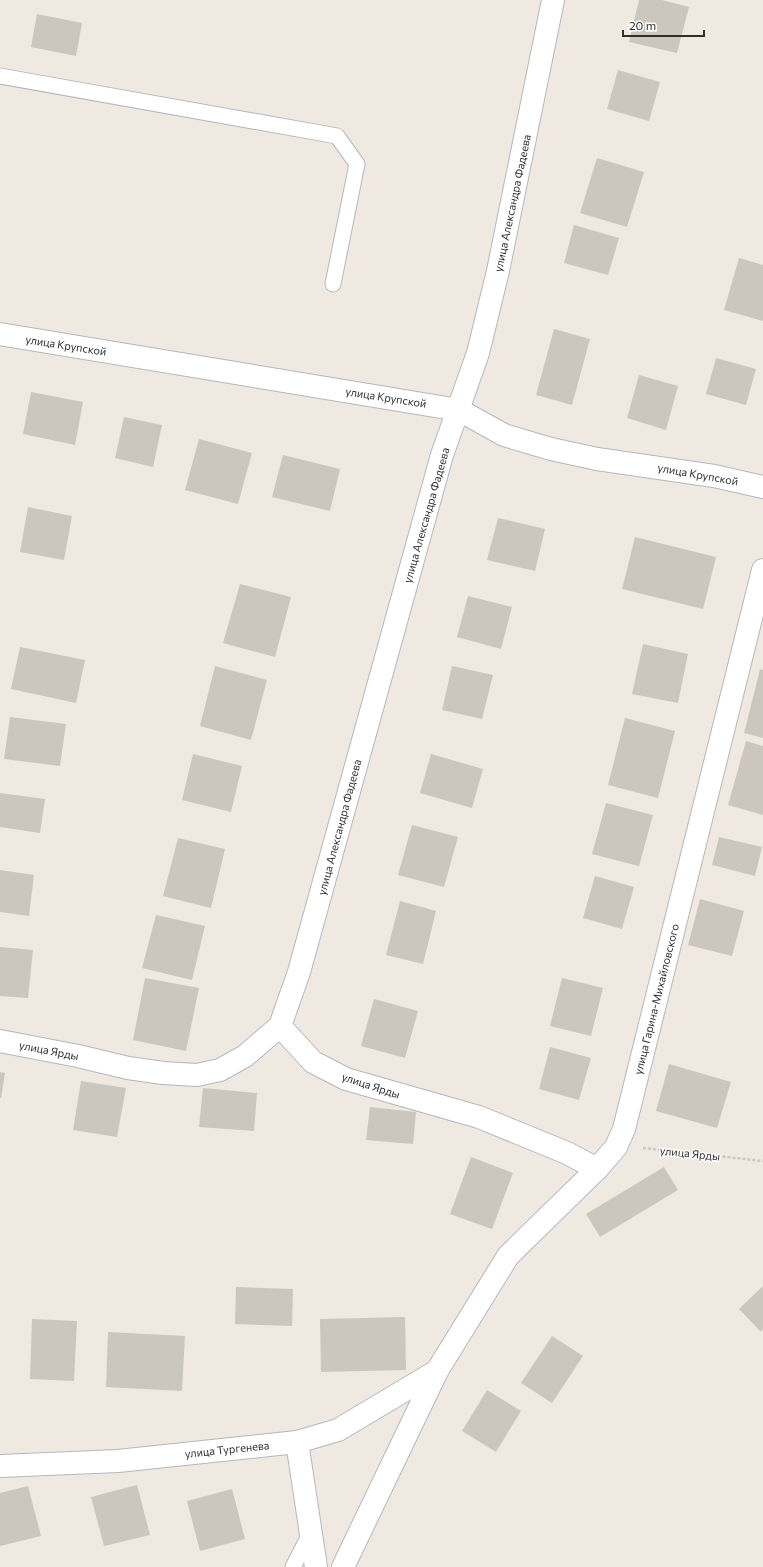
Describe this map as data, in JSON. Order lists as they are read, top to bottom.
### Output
{
  "streets": {
    "street": [
      "улица Александра Фадеева",
      "улица Крупской",
      "улица Гарина-Михайловского",
      "улица Ярды",
      "улица Тургенева"
    ]
  },
  "crossings": [
    ["улица Александра Фадеева", "улица Крупской"],
    ["улица Александра Фадеева", "улица Ярды"],
    ["улица Гарина-Михайловского", "улица Ярды"],
    ["улица Гарина-Михайловского", "улица Тургенева"]
  ],
  "scale_bar": "20 m"
}
